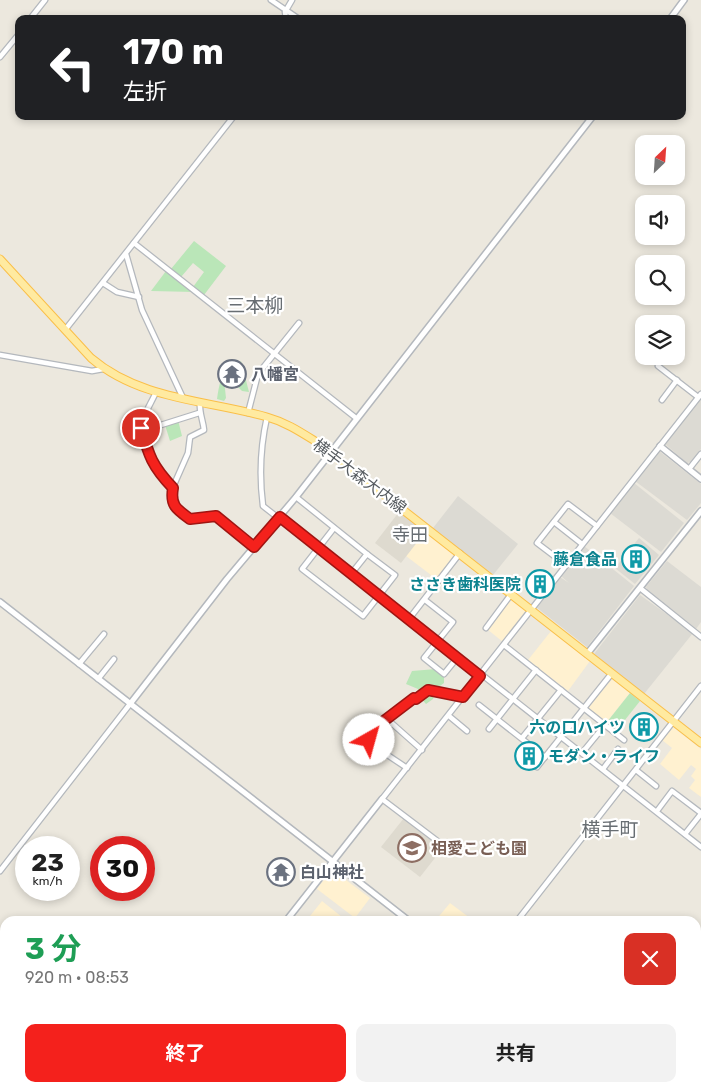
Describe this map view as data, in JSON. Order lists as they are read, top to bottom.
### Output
{
  "streets": {
    "main road": ["横手大森大内線"]
  },
  "districts": ["三本柳", "寺田", "横手町"],
  "places": {
    "temple": ["八幡宮", "白山神社"],
    "building": [
      "藤倉食品",
      "ささき歯科医院",
      "六の口ハイツ",
      "モダン・ライフ"
    ],
    "school or university": ["相愛こども園"]
  },
  "north": "top right",
  "page": {
    "turn": ["170 m", "左折"],
    "speed": "23 km/h",
    "limit": "30",
    "heading": ["3 分", "920 m · 08:53"],
    "buttons": ["終了", "共有"]
  }
}
